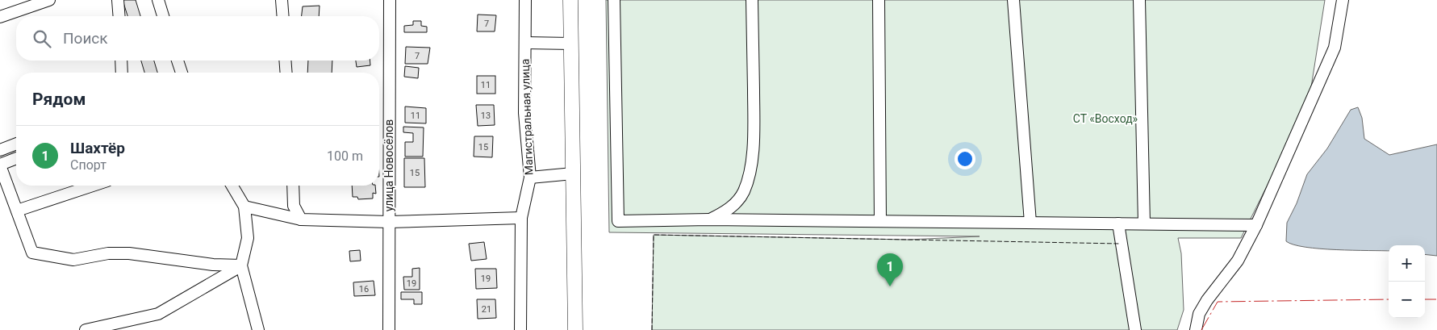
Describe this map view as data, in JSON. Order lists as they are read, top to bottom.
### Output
{
  "streets": {
    "street": ["Магистральная улица", "улица Новосёлов"]
  },
  "parks": ["СТ «Восход»"],
  "house_numbers": [
    "7",
    "7",
    "11",
    "11",
    "13",
    "15",
    "15",
    "19",
    "19",
    "16",
    "21"
  ],
  "page": {
    "search": "Поиск",
    "heading": "Рядом",
    "list": [
      {
        "mark": "1",
        "name": "Шахтёр",
        "note": "Спорт",
        "value": "100 m"
      }
    ],
    "map_buttons": ["+", "−"],
    "pins": "1"
  }
}
